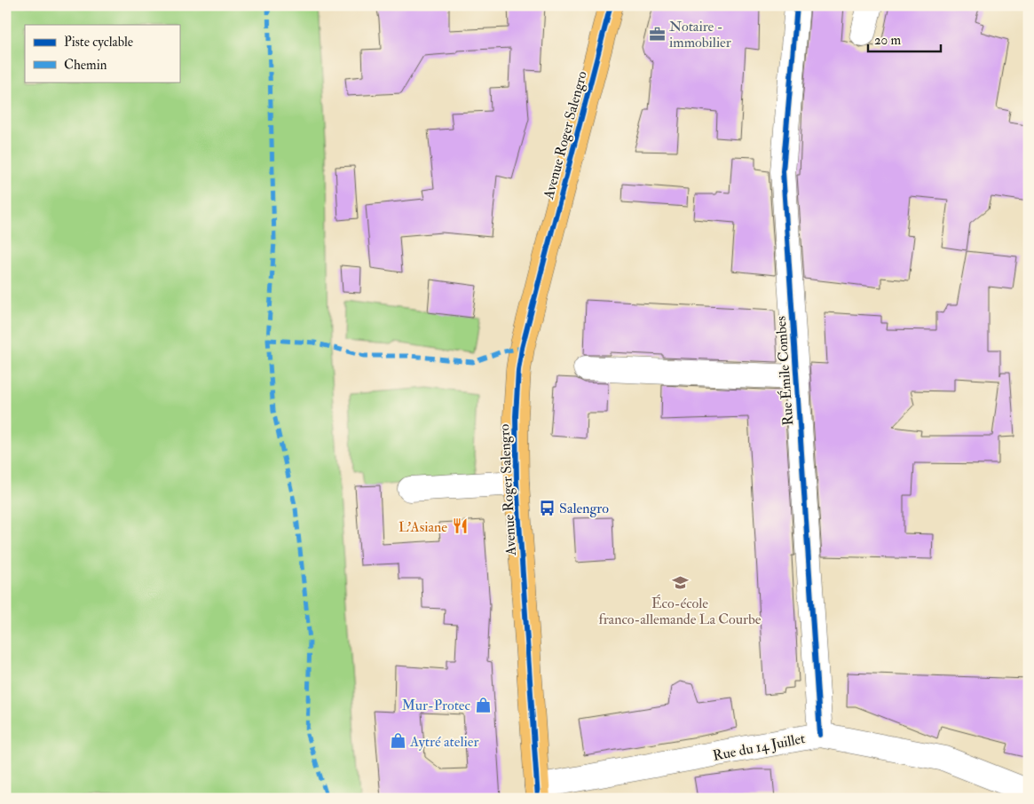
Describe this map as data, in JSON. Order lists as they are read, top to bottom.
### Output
{
  "streets": {
    "main road": ["Avenue Roger Salengro"],
    "street": ["Rue Émile Combes", "Rue du 14 Juillet"]
  },
  "crossings": [
    ["Avenue Roger Salengro", "Rue du 14 Juillet"],
    ["Rue Émile Combes", "Rue du 14 Juillet"]
  ],
  "places": {
    "office": ["Notaire - immobilier"],
    "bus stop": ["Salengro"],
    "restaurant": ["L'Asiane"],
    "school or university": ["Éco-école franco-allemande La Courbe"],
    "shop": ["Mur-Protec", "Aytré atelier"]
  },
  "legend": ["Piste cyclable", "Chemin"],
  "scale_bar": "20 m"
}
